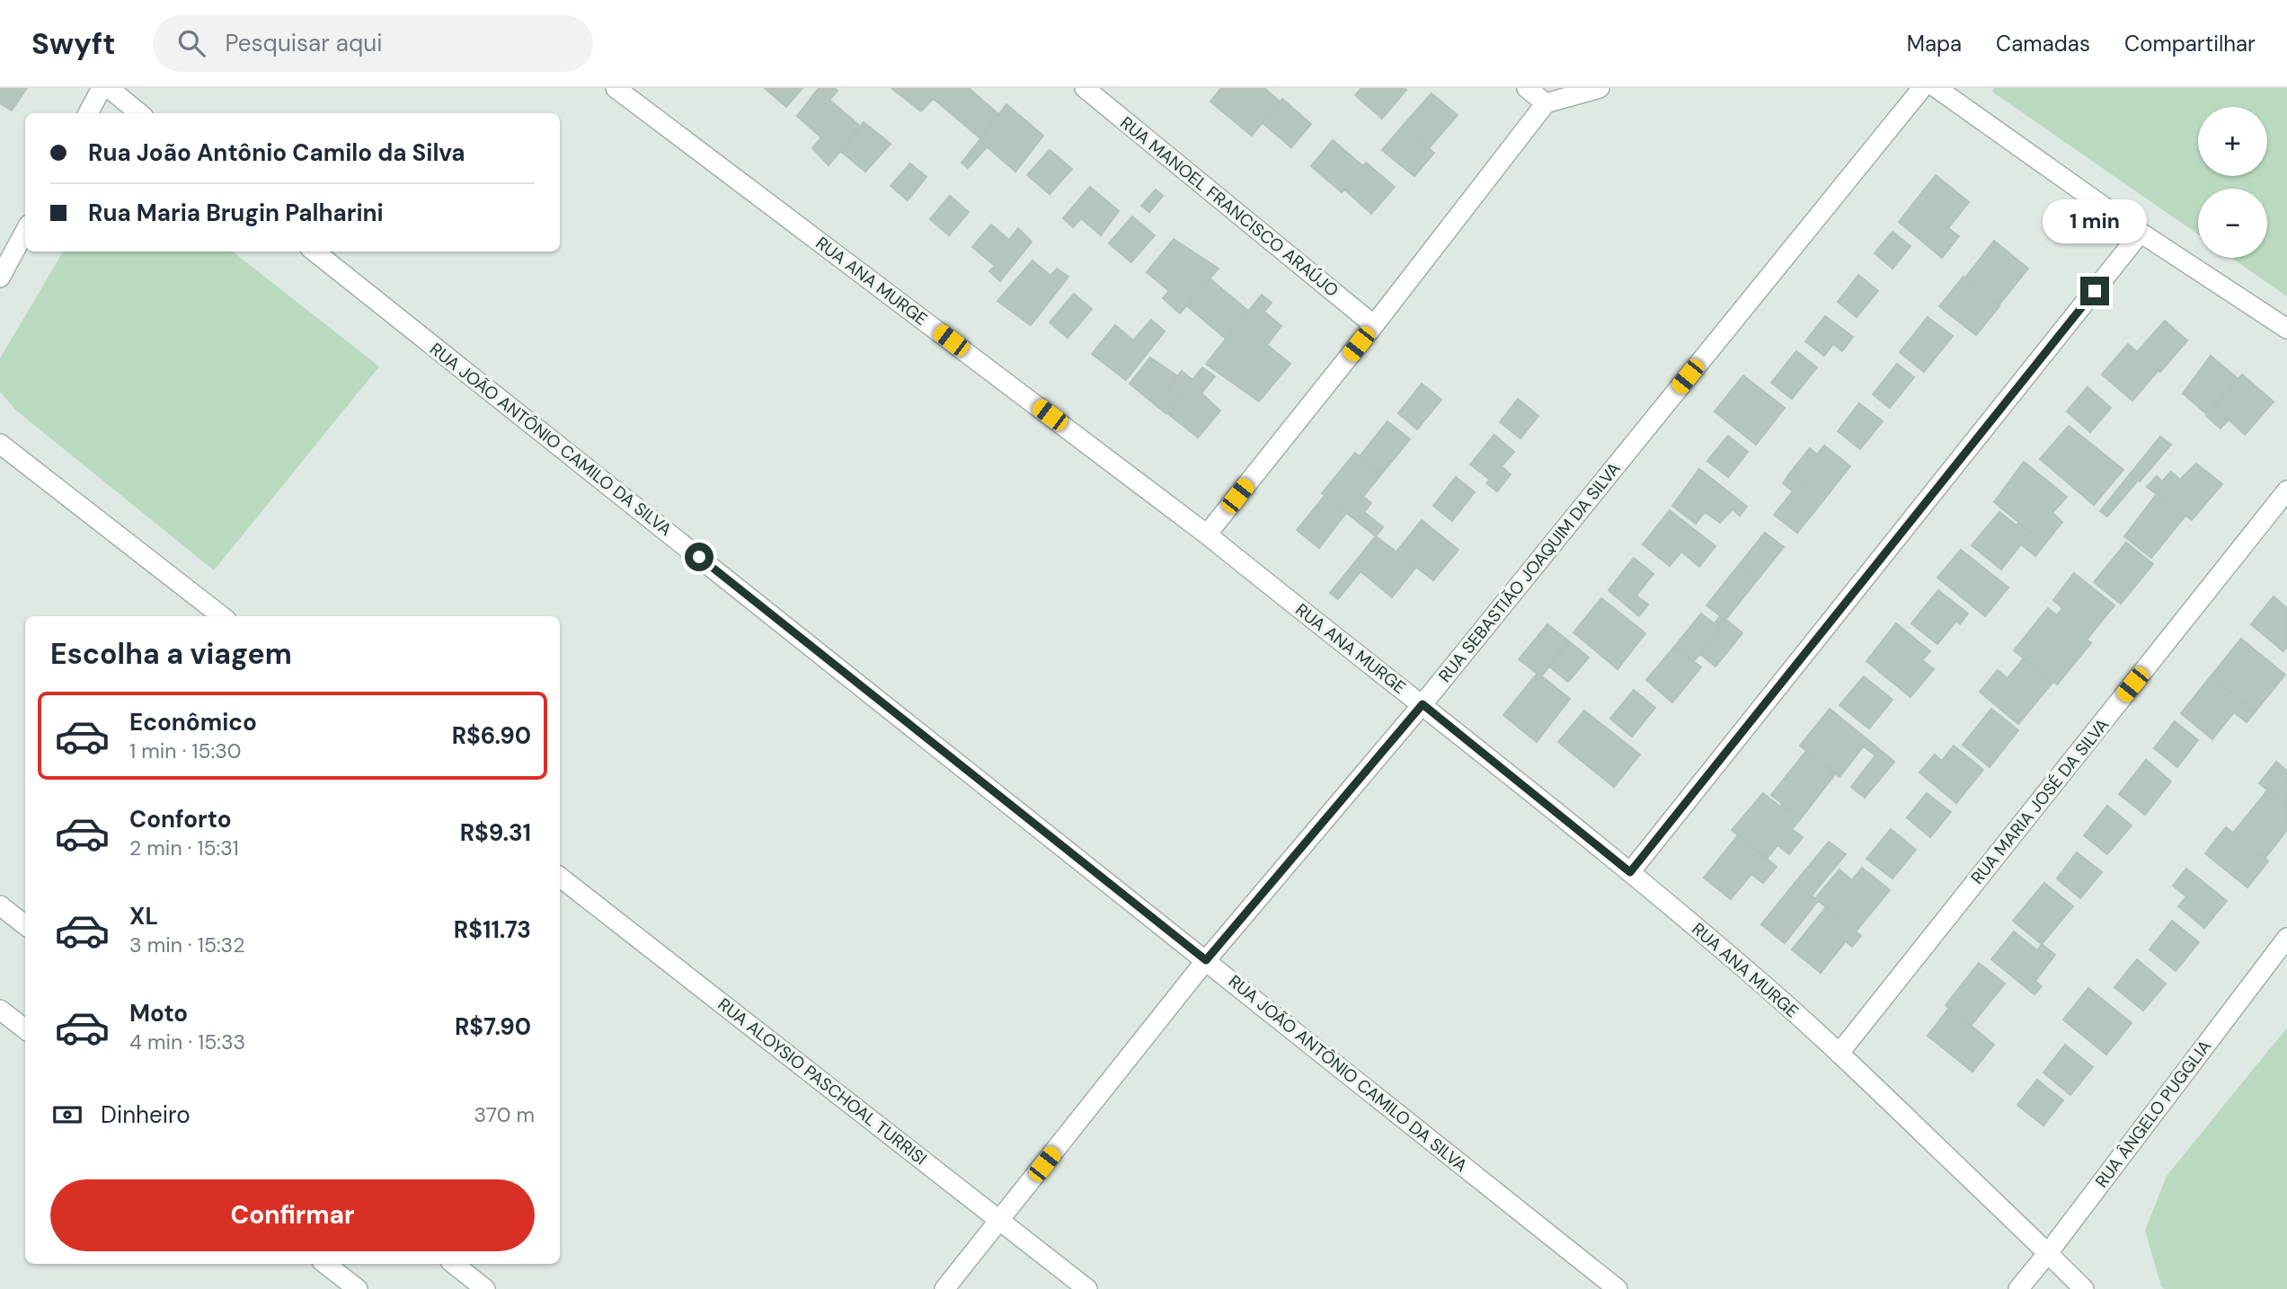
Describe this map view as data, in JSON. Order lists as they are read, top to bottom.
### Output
{
  "streets": {
    "street": [
      "RUA MANOEL FRANCISCO ARAÚJO",
      "RUA ANA MURGE",
      "RUA JOÃO ANTÔNIO CAMILO DA SILVA",
      "RUA SEBASTIÃO JOAQUIM DA SILVA",
      "RUA MARIA JOSÉ DA SILVA",
      "RUA ALOYSIO PASCHOAL TURRISI",
      "RUA ÂNGELO PUGGLIA"
    ]
  },
  "crossings": [
    ["RUA ANA MURGE", "RUA SEBASTIÃO JOAQUIM DA SILVA"],
    ["RUA ANA MURGE", "RUA MARIA JOSÉ DA SILVA"],
    ["RUA ANA MURGE", "RUA ÂNGELO PUGGLIA"],
    ["RUA JOÃO ANTÔNIO CAMILO DA SILVA", "RUA SEBASTIÃO JOAQUIM DA SILVA"],
    ["RUA SEBASTIÃO JOAQUIM DA SILVA", "RUA ALOYSIO PASCHOAL TURRISI"]
  ],
  "page": {
    "header": "Swyft",
    "search": "Pesquisar aqui",
    "nav": ["Mapa", "Camadas", "Compartilhar"],
    "map_buttons": ["+", "−"],
    "banner": ["Rua João Antônio Camilo da Silva", "Rua Maria Brugin Palharini"],
    "bubble": "1 min",
    "heading": "Escolha a viagem",
    "list": [
      {
        "name": "Econômico",
        "note": "1 min · 15:30",
        "value": "R$6.90"
      },
      {
        "name": "Conforto",
        "note": "2 min · 15:31",
        "value": "R$9.31"
      },
      {
        "name": "XL",
        "note": "3 min · 15:32",
        "value": "R$11.73"
      },
      {
        "name": "Moto",
        "note": "4 min · 15:33",
        "value": "R$7.90"
      }
    ],
    "pay": ["Dinheiro", "370 m"],
    "buttons": "Confirmar"
  }
}
